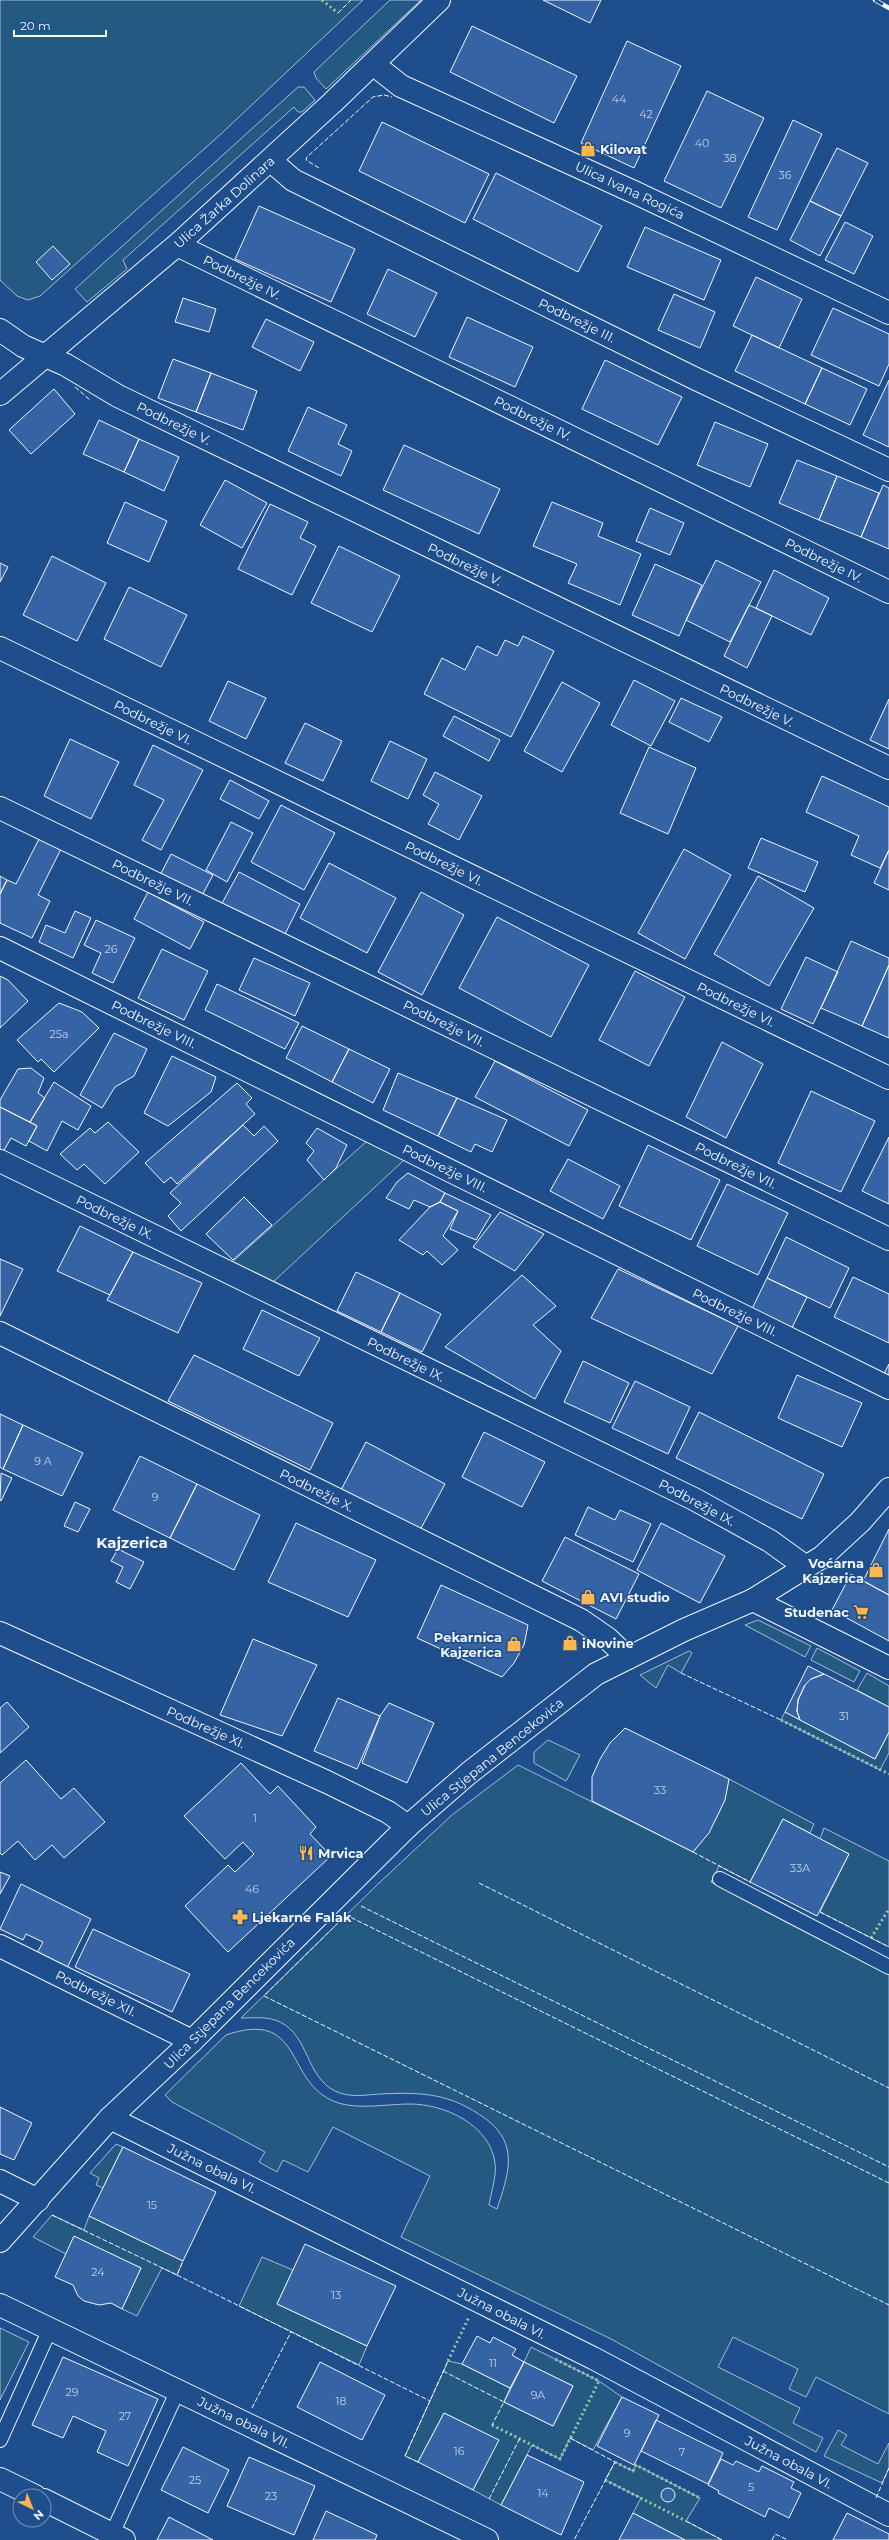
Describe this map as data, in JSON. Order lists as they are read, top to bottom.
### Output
{
  "streets": {
    "street": [
      "Ulica Ivana Rogića",
      "Ulica Žarka Dolinara",
      "Podbrežje IV.",
      "Podbrežje III.",
      "Podbrežje V.",
      "Podbrežje VI.",
      "Podbrežje VII.",
      "Podbrežje VIII.",
      "Podbrežje IX.",
      "Podbrežje X.",
      "Podbrežje XI.",
      "Ulica Stjepana Bencekovića",
      "Podbrežje XII.",
      "Južna obala VI.",
      "Južna obala VII."
    ]
  },
  "crossings": [
    ["Ulica Ivana Rogića", "Ulica Žarka Dolinara"],
    ["Ulica Žarka Dolinara", "Podbrežje IV."],
    ["Ulica Žarka Dolinara", "Podbrežje III."],
    ["Ulica Žarka Dolinara", "Podbrežje V."],
    ["Podbrežje IX.", "Ulica Stjepana Bencekovića"],
    ["Podbrežje X.", "Ulica Stjepana Bencekovića"],
    ["Podbrežje XI.", "Ulica Stjepana Bencekovića"],
    ["Ulica Stjepana Bencekovića", "Podbrežje XII."],
    ["Ulica Stjepana Bencekovića", "Južna obala VI."]
  ],
  "districts": ["Kajzerica"],
  "places": {
    "shop": [
      "Kilovat",
      "Voćarna Kajzerica",
      "AVI studio",
      "iNovine",
      "Pekarnica Kajzerica"
    ],
    "supermarket": ["Studenac"],
    "restaurant": ["Mrvica"],
    "pharmacy": ["Ljekarne Falak"]
  },
  "house_numbers": [
    "44",
    "42",
    "40",
    "38",
    "36",
    "26",
    "25a",
    "9 A",
    "9",
    "31",
    "33",
    "1",
    "33A",
    "46",
    "15",
    "24",
    "13",
    "11",
    "29",
    "9A",
    "18",
    "27",
    "9",
    "16",
    "7",
    "25",
    "5",
    "14",
    "23"
  ],
  "scale_bar": "20 m",
  "north": "bottom right"
}
